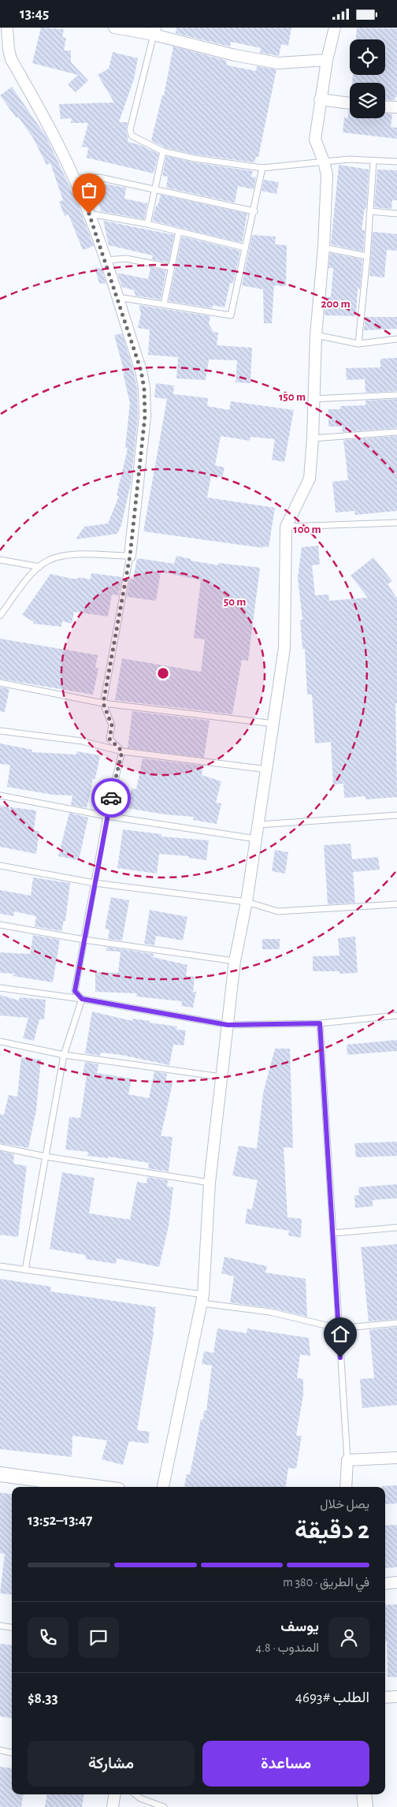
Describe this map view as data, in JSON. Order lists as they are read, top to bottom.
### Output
{
  "page": {
    "status": "13:45",
    "heading": ["2 دقيقة", "يصل خلال", "13:47–13:52"],
    "panel": [
      "يوسف",
      "المندوب · 4.8",
      "الطلب #4693",
      "$8.33"
    ],
    "bar": "في الطريق · 380 m",
    "buttons": ["مساعدة", "مشاركة"]
  },
  "rings": [
    "200 m",
    "150 m",
    "100 m",
    "50 m"
  ]
}
